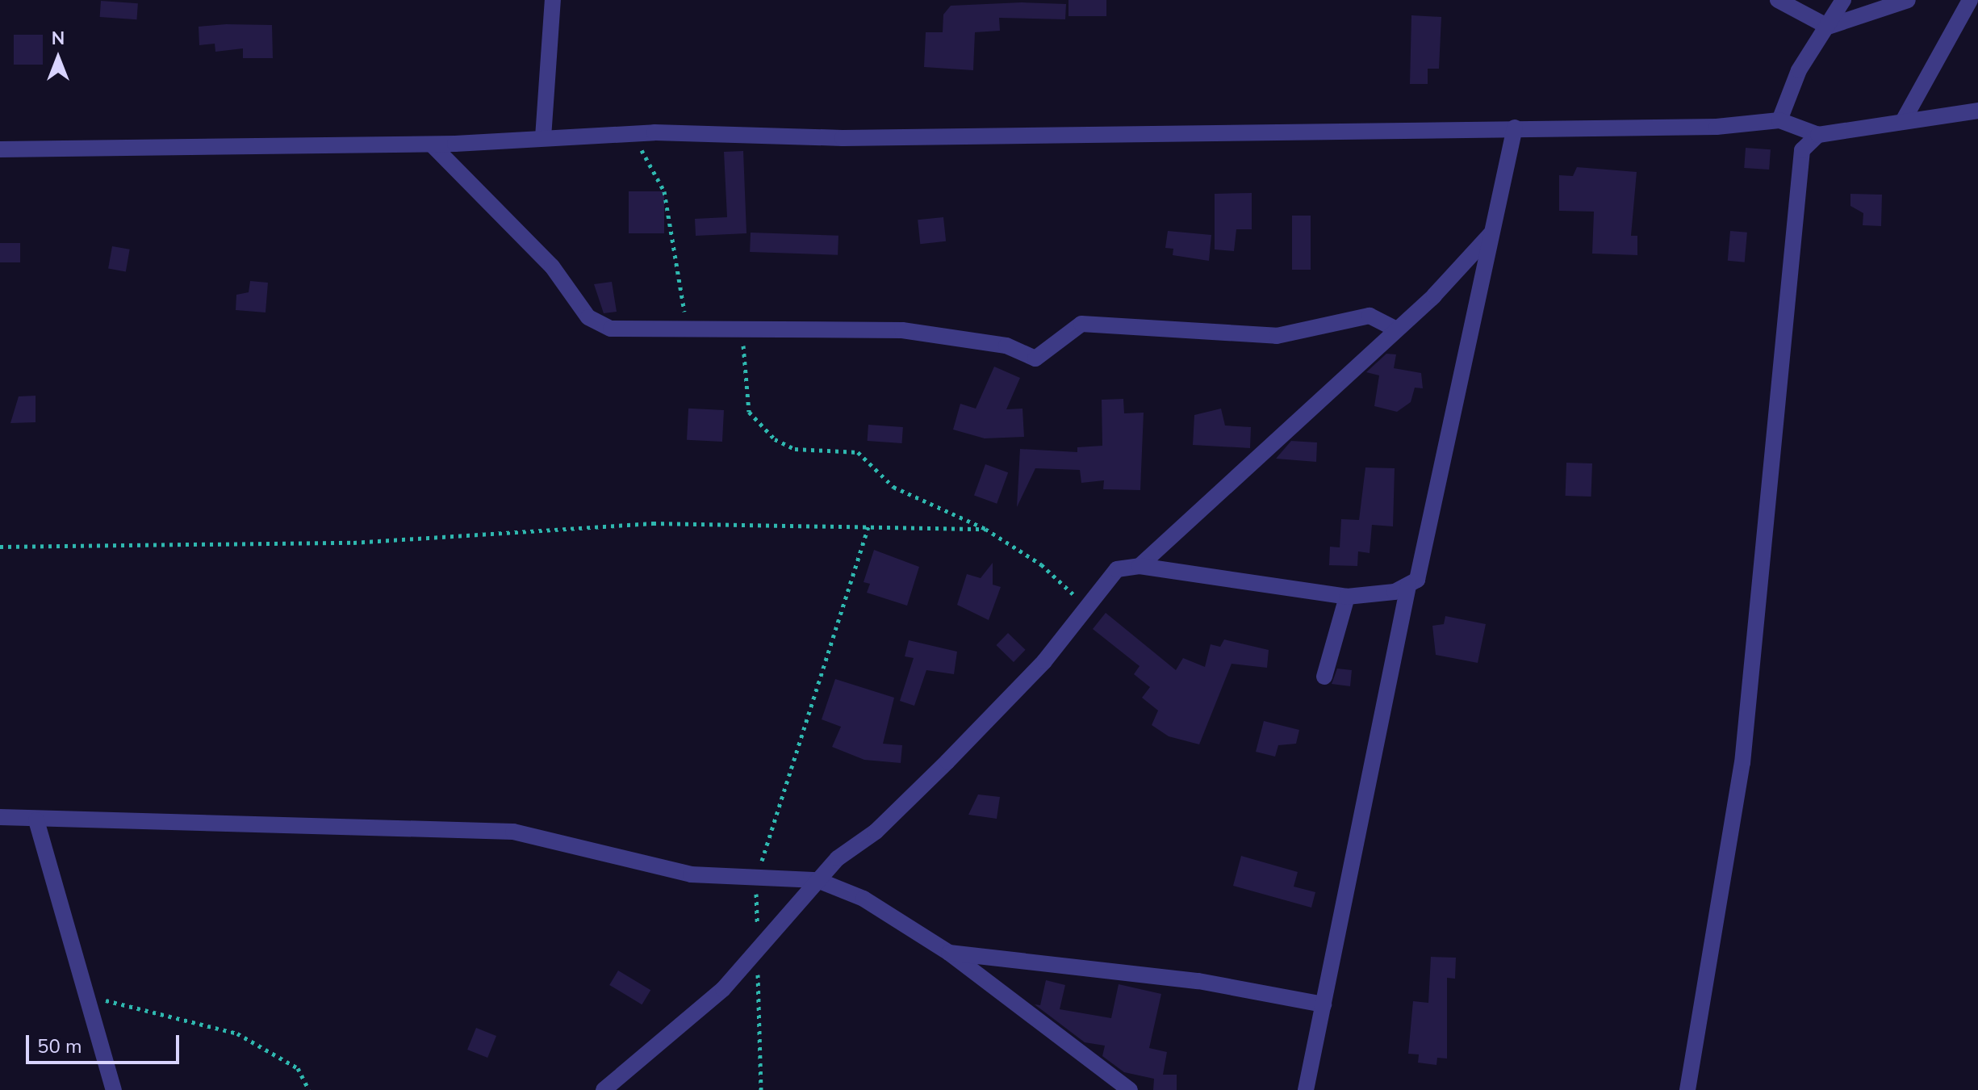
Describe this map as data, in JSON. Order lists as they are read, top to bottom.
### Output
{
  "scale_bar": "50 m",
  "north": "top"
}
